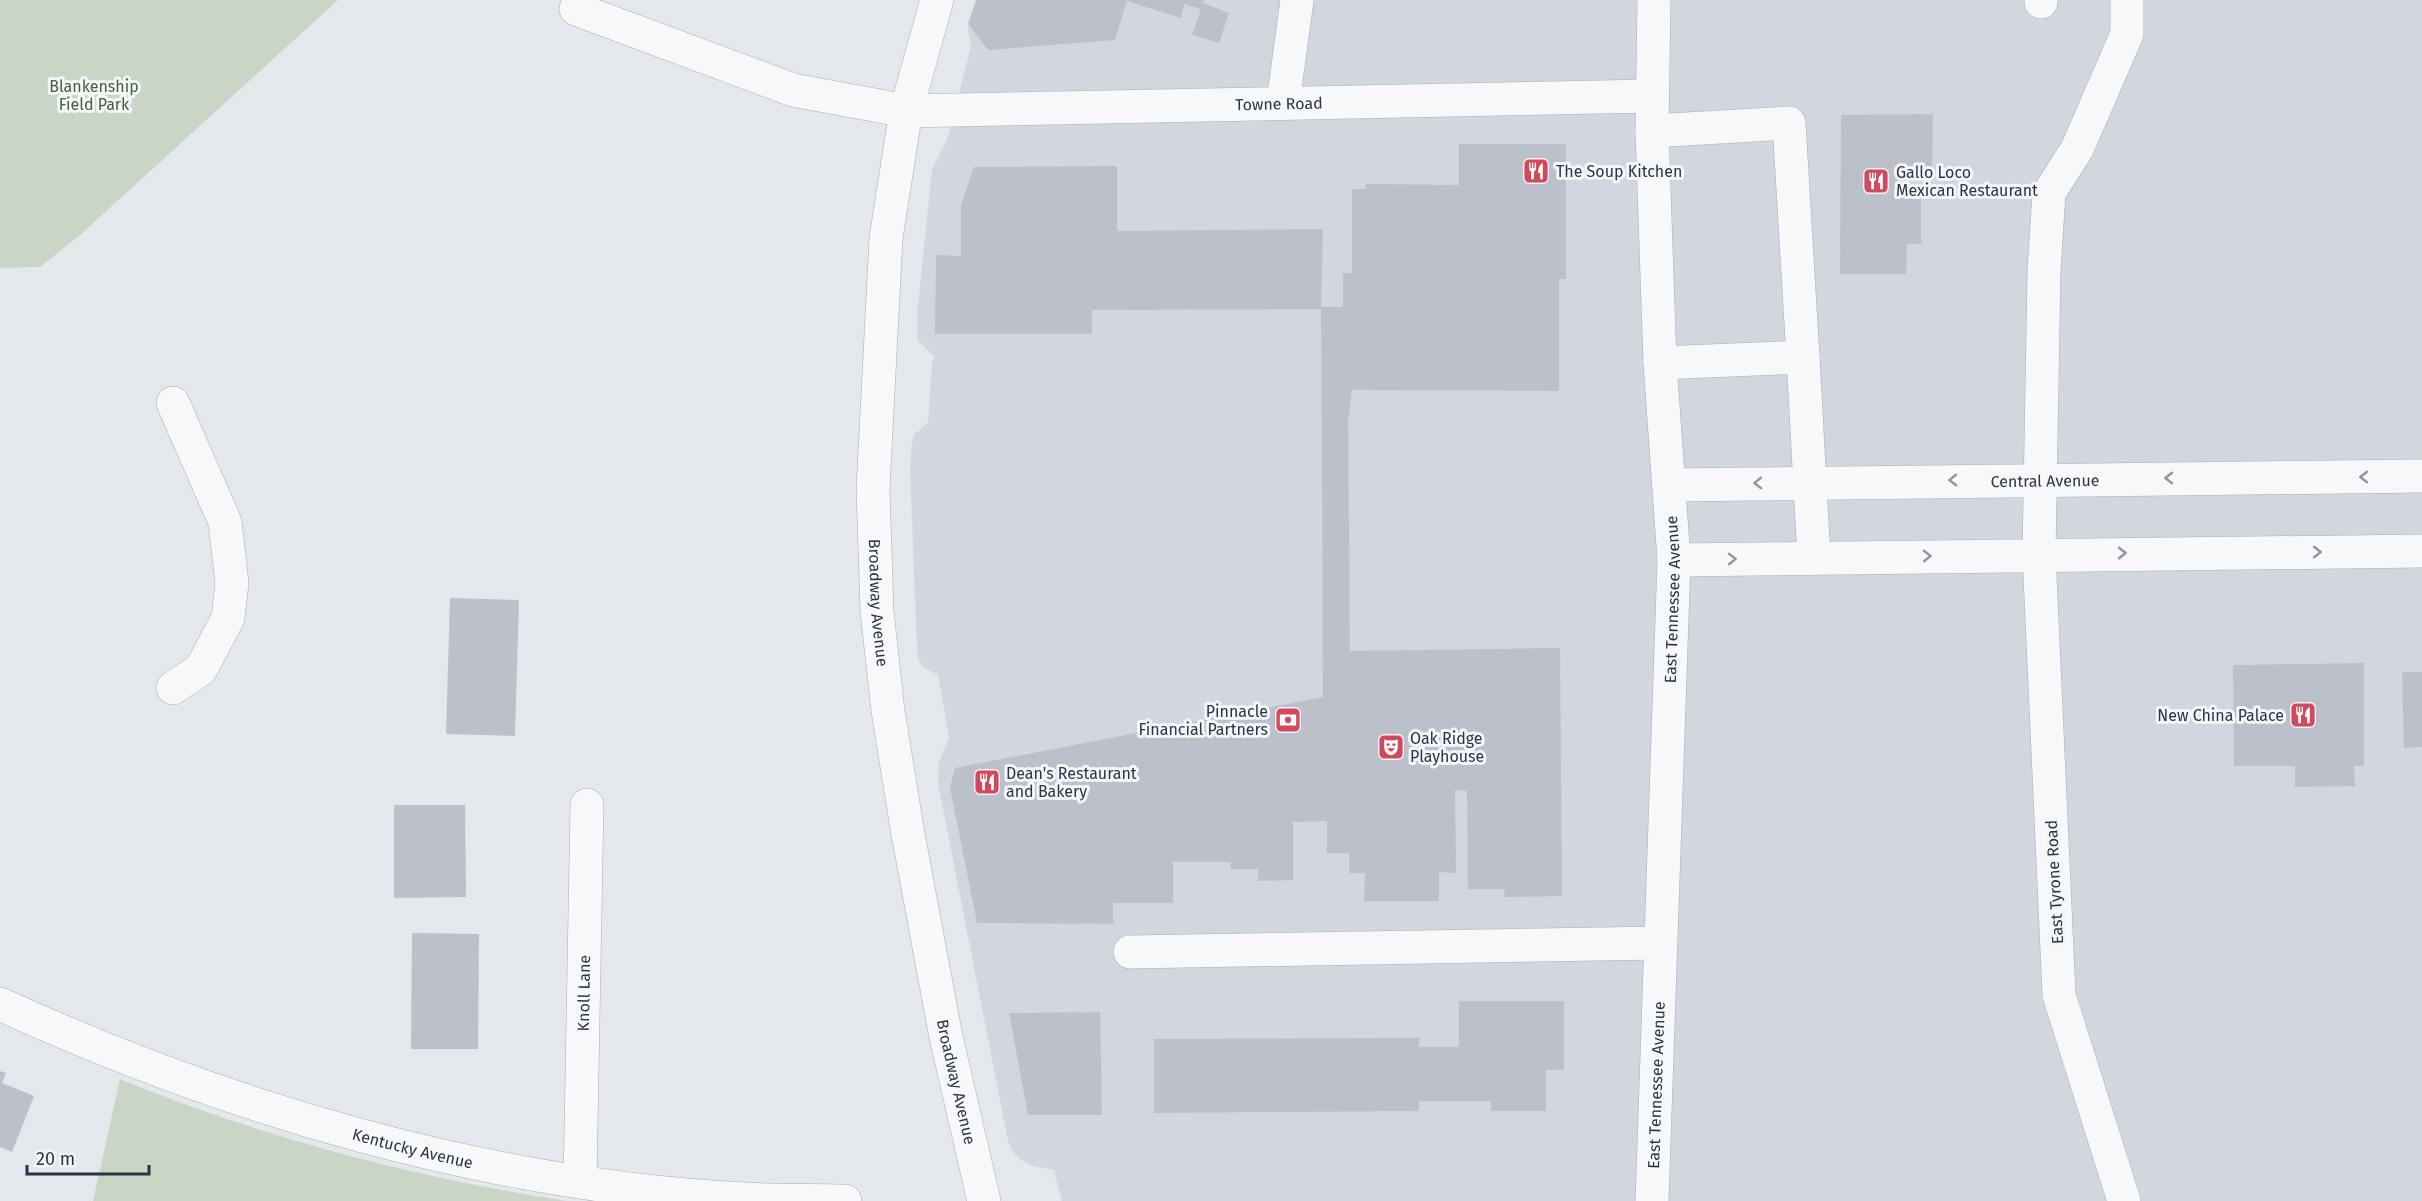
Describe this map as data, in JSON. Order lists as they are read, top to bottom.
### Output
{
  "streets": {
    "street": [
      "Towne Road",
      "Central Avenue",
      "East Tennessee Avenue",
      "Broadway Avenue",
      "East Tyrone Road",
      "Knoll Lane",
      "Kentucky Avenue"
    ]
  },
  "crossings": [
    ["Towne Road", "East Tennessee Avenue"],
    ["Towne Road", "Broadway Avenue"],
    ["Central Avenue", "East Tennessee Avenue"],
    ["Central Avenue", "East Tyrone Road"],
    ["Knoll Lane", "Kentucky Avenue"]
  ],
  "parks": ["Blankenship Field Park"],
  "places": {
    "restaurant": [
      "The Soup Kitchen",
      "Gallo Loco Mexican Restaurant",
      "New China Palace",
      "Dean's Restaurant and Bakery"
    ],
    "bank": ["Pinnacle Financial Partners"],
    "theatre": ["Oak Ridge Playhouse"]
  },
  "scale_bar": "20 m"
}
